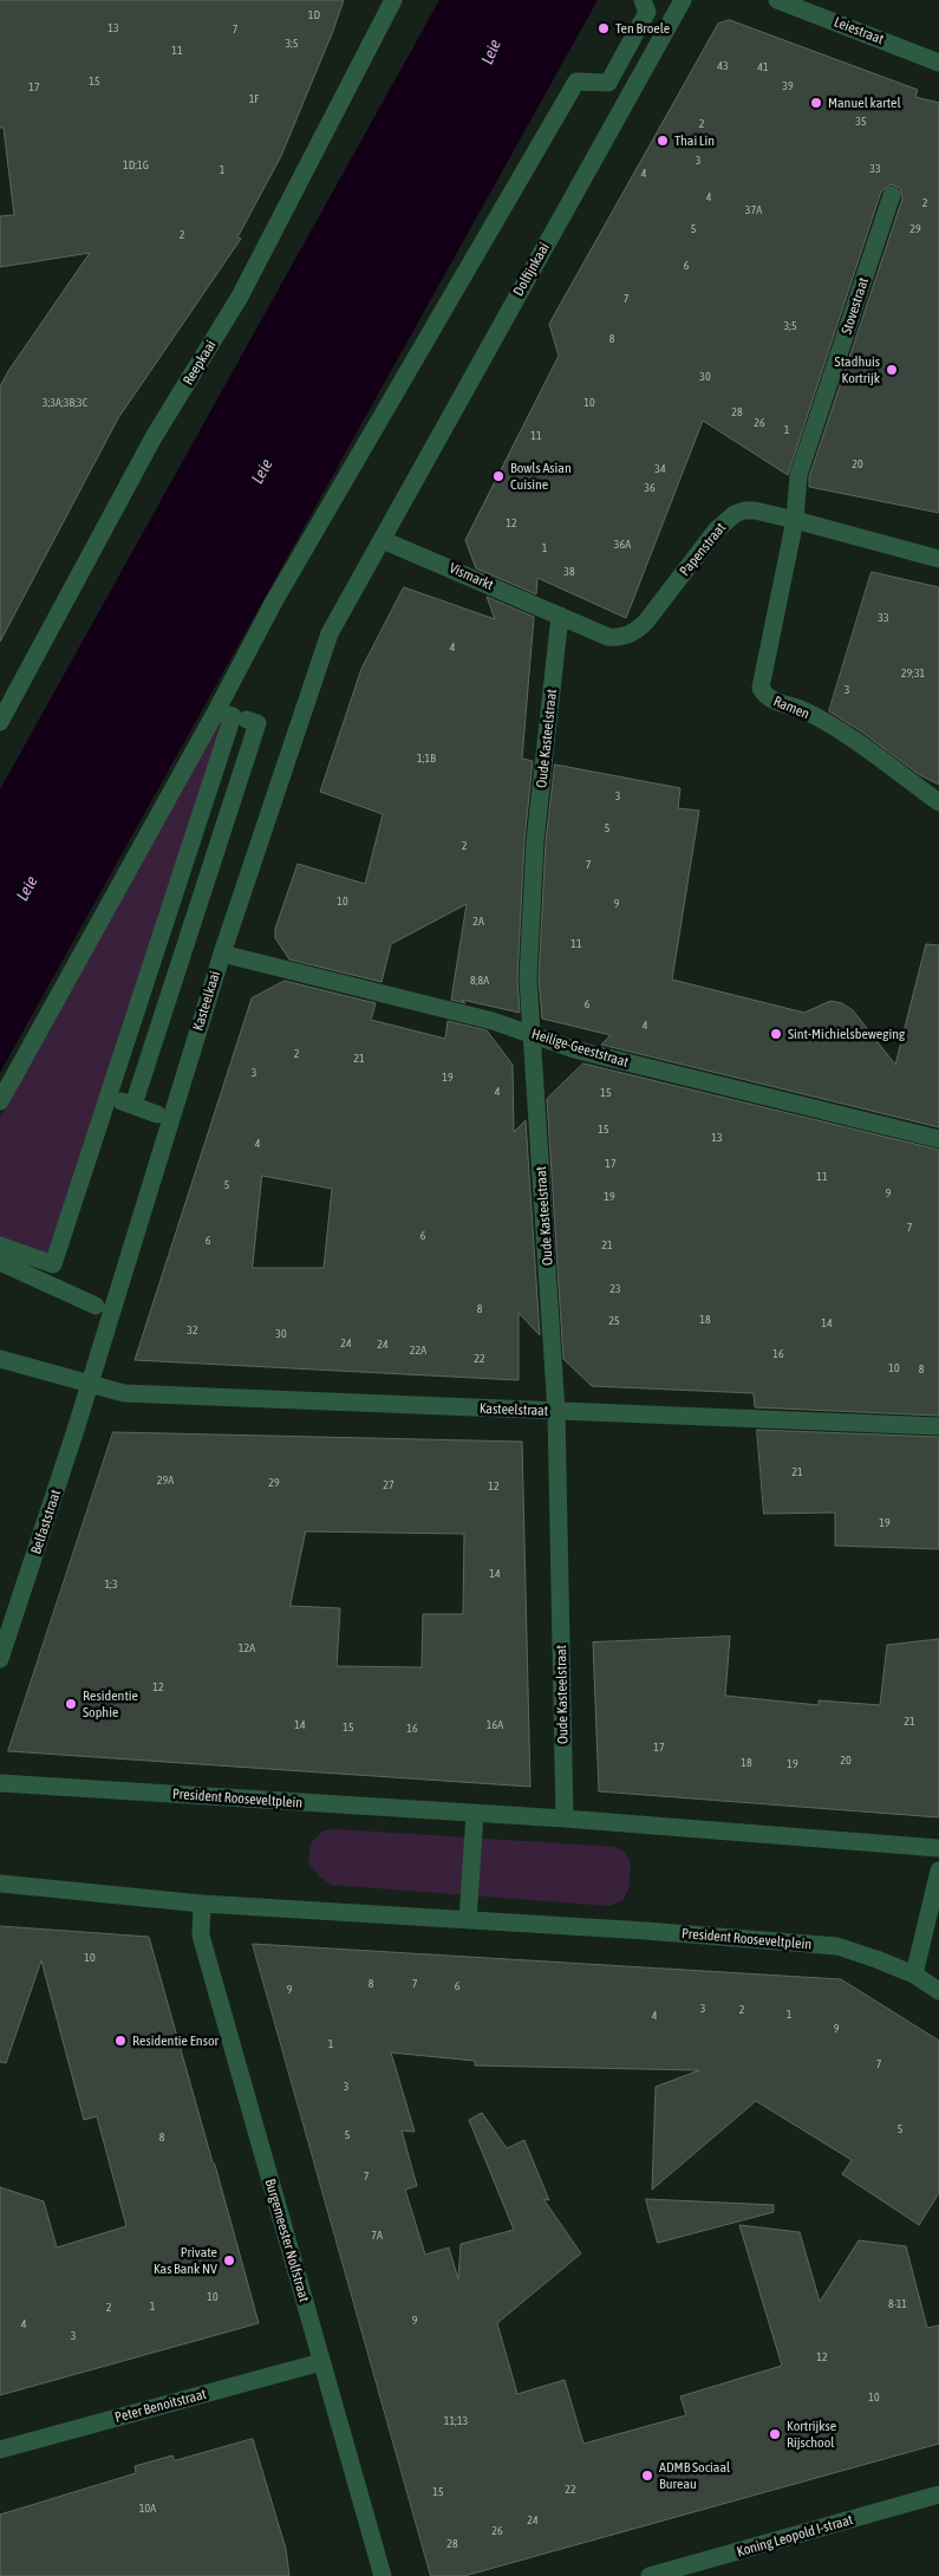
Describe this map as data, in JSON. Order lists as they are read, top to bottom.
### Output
{
  "streets": {
    "street": [
      "Leiestraat",
      "Dolfijnkaai",
      "Stovestraat",
      "Reepkaai",
      "Papenstraat",
      "Vismarkt",
      "Ramen",
      "Oude Kasteelstraat",
      "Kasteelkaai",
      "Heilige-Geeststraat",
      "Kasteelstraat",
      "Belfaststraat",
      "President Rooseveltplein",
      "Burgemeester Nolfstraat",
      "Peter Benoitstraat",
      "Koning Leopold I-straat"
    ]
  },
  "crossings": [
    ["Dolfijnkaai", "Vismarkt"],
    ["Dolfijnkaai", "Kasteelkaai"],
    ["Stovestraat", "Papenstraat"],
    ["Stovestraat", "Ramen"],
    ["Papenstraat", "Vismarkt"],
    ["Papenstraat", "Ramen"],
    ["Papenstraat", "Oude Kasteelstraat"],
    ["Vismarkt", "Oude Kasteelstraat"],
    ["Vismarkt", "Kasteelkaai"],
    ["Oude Kasteelstraat", "Heilige-Geeststraat"],
    ["Oude Kasteelstraat", "Kasteelstraat"],
    ["Oude Kasteelstraat", "President Rooseveltplein"],
    ["Kasteelkaai", "Heilige-Geeststraat"],
    ["Kasteelkaai", "Kasteelstraat"],
    ["Kasteelkaai", "Belfaststraat"],
    ["Kasteelstraat", "Belfaststraat"],
    ["President Rooseveltplein", "Burgemeester Nolfstraat"],
    ["Burgemeester Nolfstraat", "Peter Benoitstraat"]
  ],
  "water": ["Leie"],
  "places": [
    "Ten Broele",
    "Manuel kartel",
    "Thai Lin",
    "Stadhuis Kortrijk",
    "Bowls Asian Cuisine",
    "Sint-Michielsbeweging",
    "Residentie Sophie",
    "Residentie Ensor",
    "Private Kas Bank NV",
    "Kortrijkse Rijschool",
    "ADMB Sociaal Bureau"
  ],
  "house_numbers": [
    "1D",
    "13",
    "7",
    "3;5",
    "11",
    "43",
    "41",
    "15",
    "39",
    "17",
    "1F",
    "35",
    "2",
    "3",
    "1D;1G",
    "33",
    "1",
    "4",
    "4",
    "2",
    "37A",
    "5",
    "29",
    "2",
    "6",
    "7",
    "3;5",
    "8",
    "30",
    "3;3A;3B;3C",
    "10",
    "28",
    "26",
    "1",
    "11",
    "20",
    "34",
    "36",
    "12",
    "36A",
    "1",
    "38",
    "33",
    "4",
    "29;31",
    "3",
    "1;1B",
    "3",
    "5",
    "2",
    "7",
    "10",
    "9",
    "2A",
    "11",
    "8;8A",
    "6",
    "4",
    "2",
    "21",
    "3",
    "19",
    "4",
    "15",
    "15",
    "13",
    "4",
    "17",
    "11",
    "5",
    "9",
    "19",
    "7",
    "6",
    "6",
    "21",
    "23",
    "8",
    "18",
    "25",
    "14",
    "32",
    "30",
    "24",
    "24",
    "22A",
    "16",
    "22",
    "10",
    "8",
    "21",
    "29A",
    "29",
    "27",
    "12",
    "19",
    "14",
    "1;3",
    "12A",
    "12",
    "21",
    "14",
    "16A",
    "15",
    "16",
    "17",
    "20",
    "18",
    "19",
    "10",
    "8",
    "7",
    "6",
    "9",
    "3",
    "2",
    "1",
    "4",
    "9",
    "1",
    "7",
    "3",
    "5",
    "5",
    "8",
    "7",
    "7A",
    "10",
    "8-11",
    "1",
    "2",
    "9",
    "4",
    "3",
    "12",
    "10",
    "11;13",
    "22",
    "15",
    "10A",
    "24",
    "26",
    "28"
  ]
}
